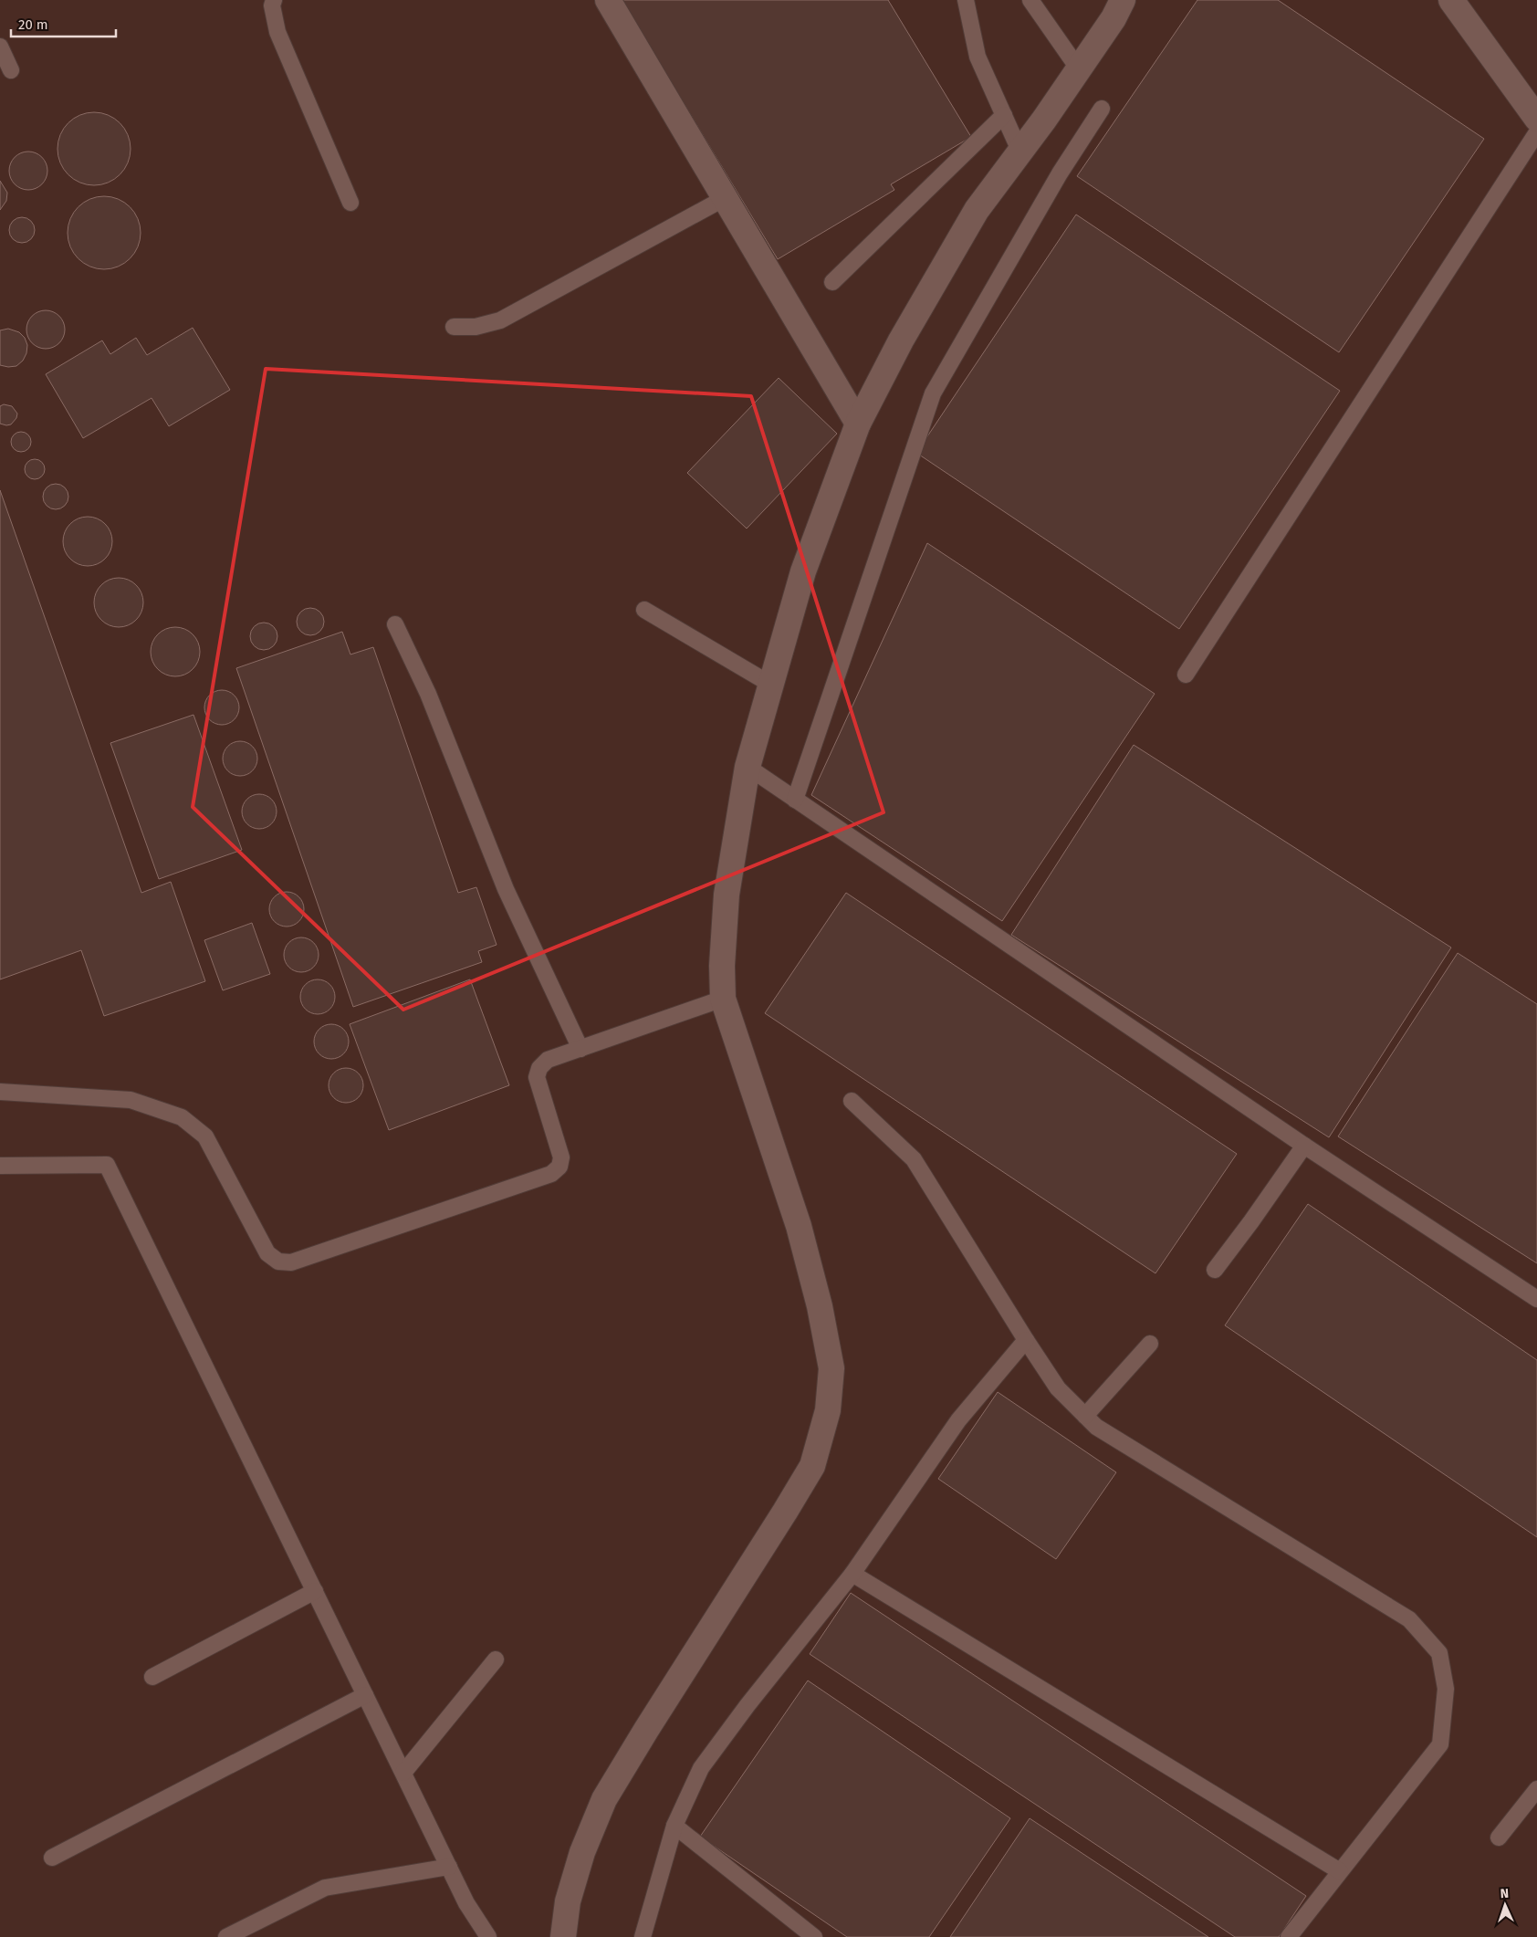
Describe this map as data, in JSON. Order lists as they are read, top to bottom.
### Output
{
  "scale_bar": "20 m",
  "north": "top"
}
